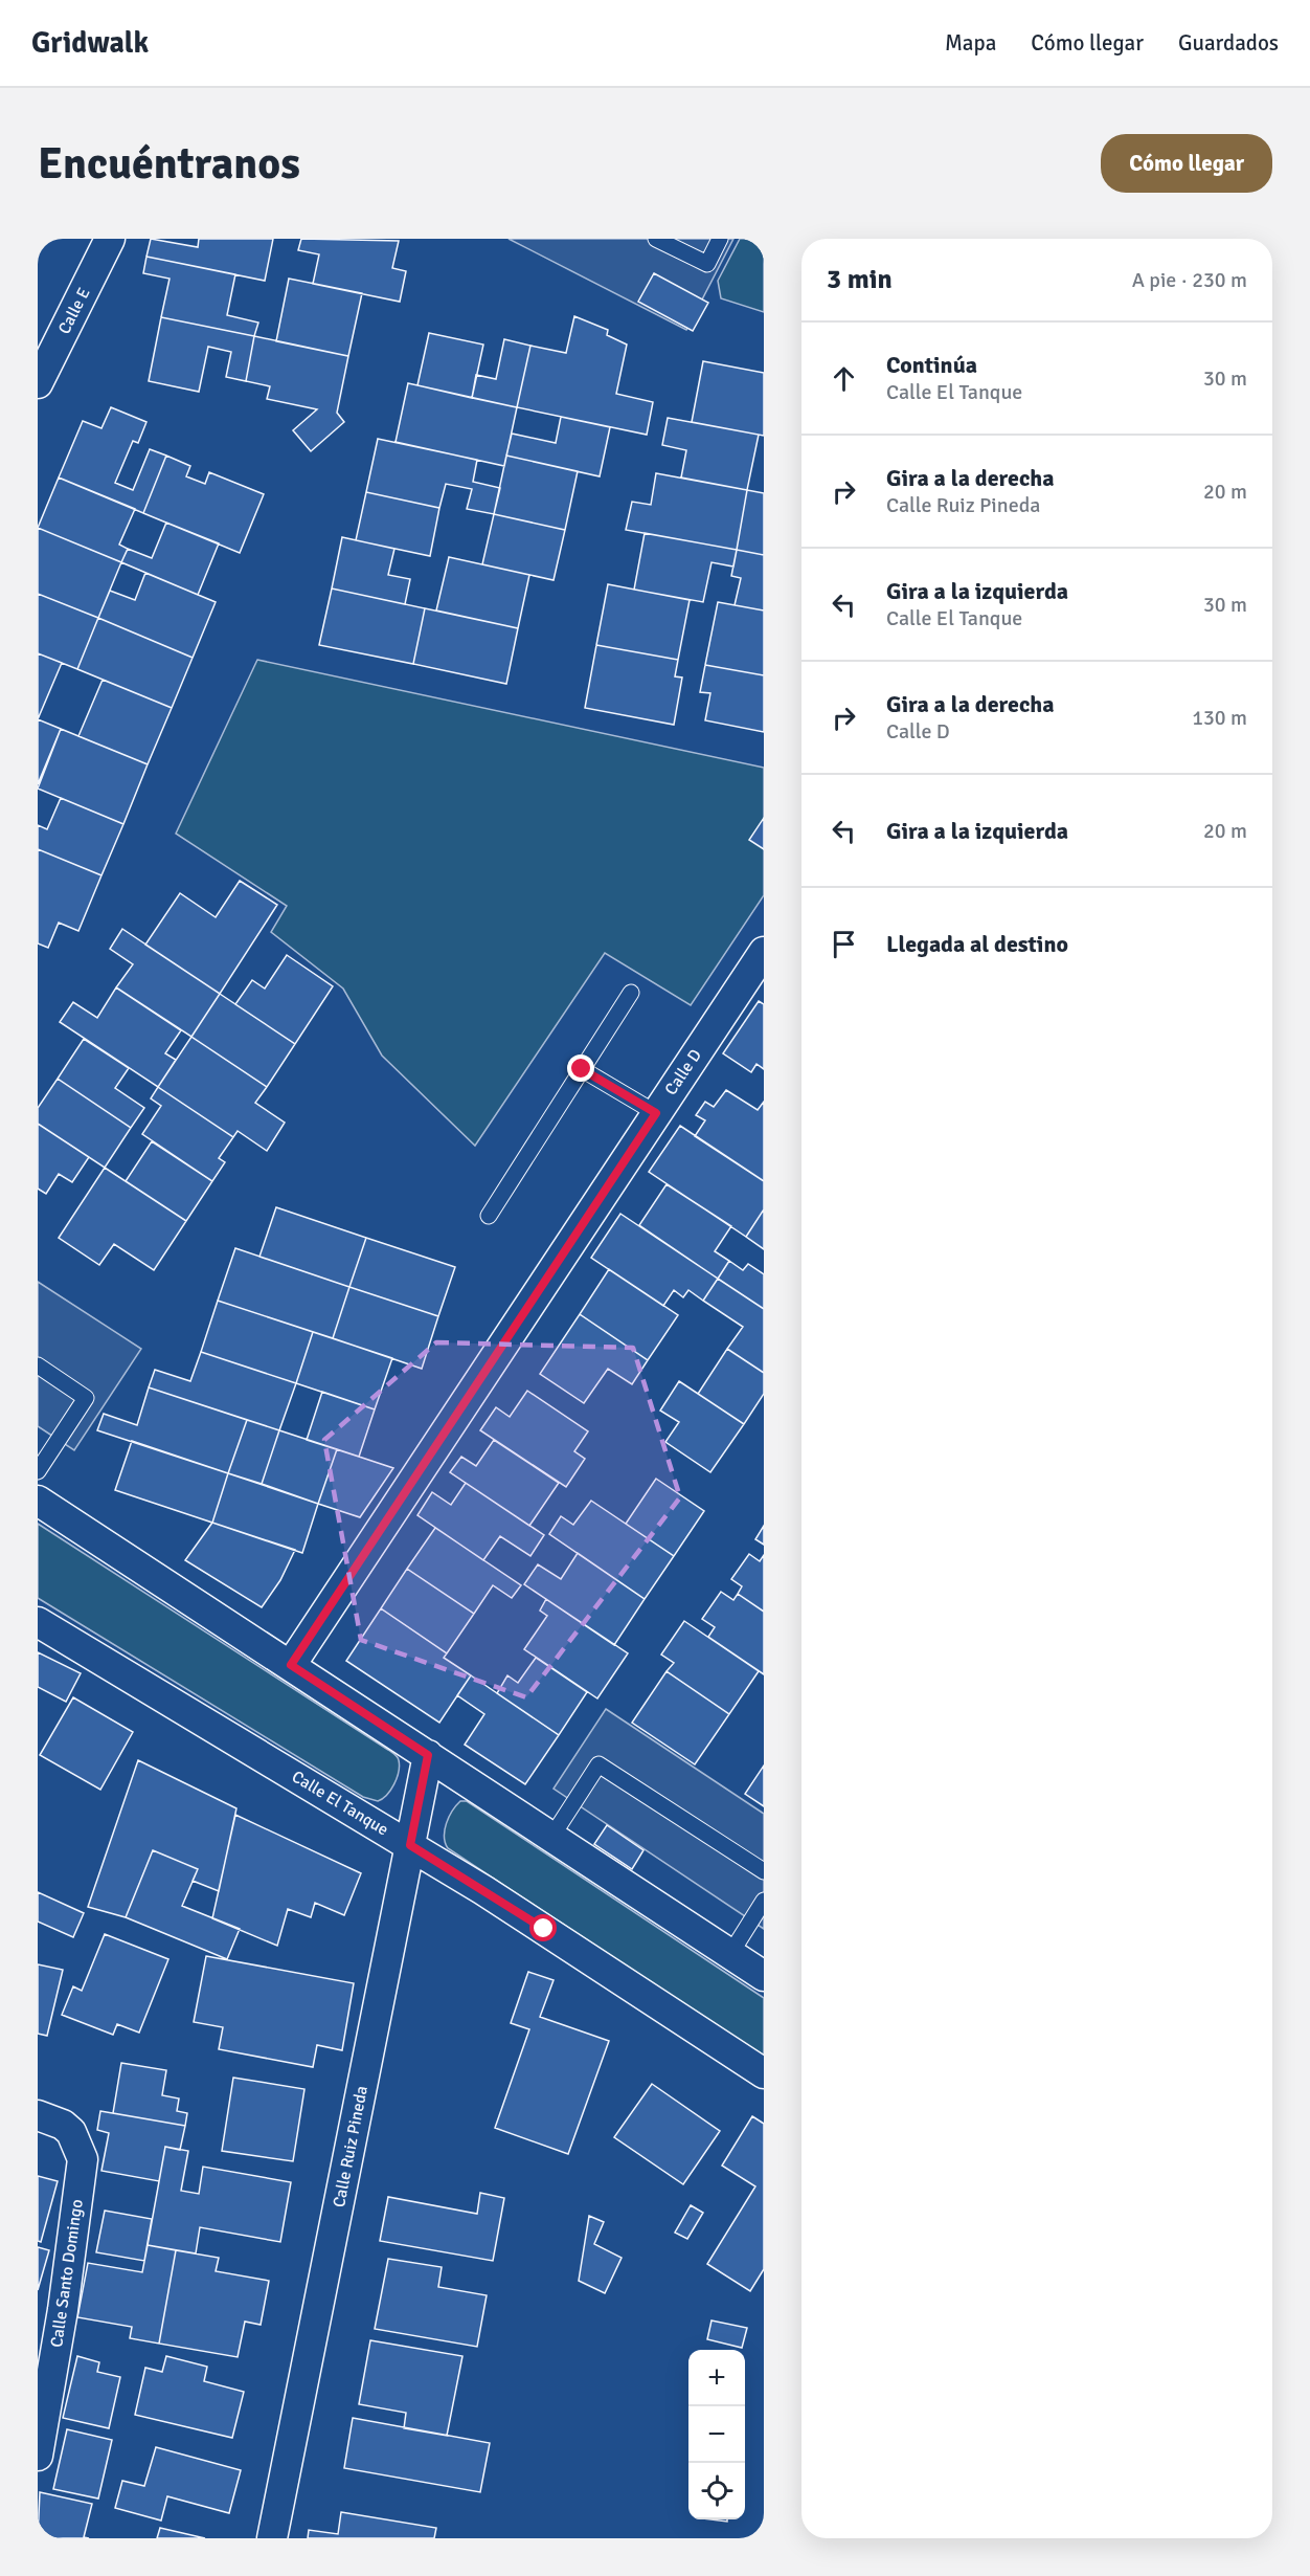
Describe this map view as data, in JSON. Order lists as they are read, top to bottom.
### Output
{
  "streets": {
    "street": [
      "Calle E",
      "Calle D",
      "Calle El Tanque",
      "Calle Ruiz Pineda",
      "Calle Santo Domingo"
    ]
  },
  "crossings": [
    ["Calle El Tanque", "Calle Ruiz Pineda"]
  ],
  "page": {
    "header": "Gridwalk",
    "nav": ["Mapa", "Cómo llegar", "Guardados"],
    "buttons": "Cómo llegar",
    "title": "Encuéntranos",
    "heading": ["3 min", "A pie · 230 m"],
    "list": [
      ["Continúa", "Calle El Tanque", "30 m"],
      ["Gira a la derecha", "Calle Ruiz Pineda", "20 m"],
      ["Gira a la izquierda", "Calle El Tanque", "30 m"],
      ["Gira a la derecha", "Calle D", "130 m"],
      ["Gira a la izquierda", "20 m"],
      "Llegada al destino"
    ],
    "map_buttons": ["+", "−"]
  }
}
